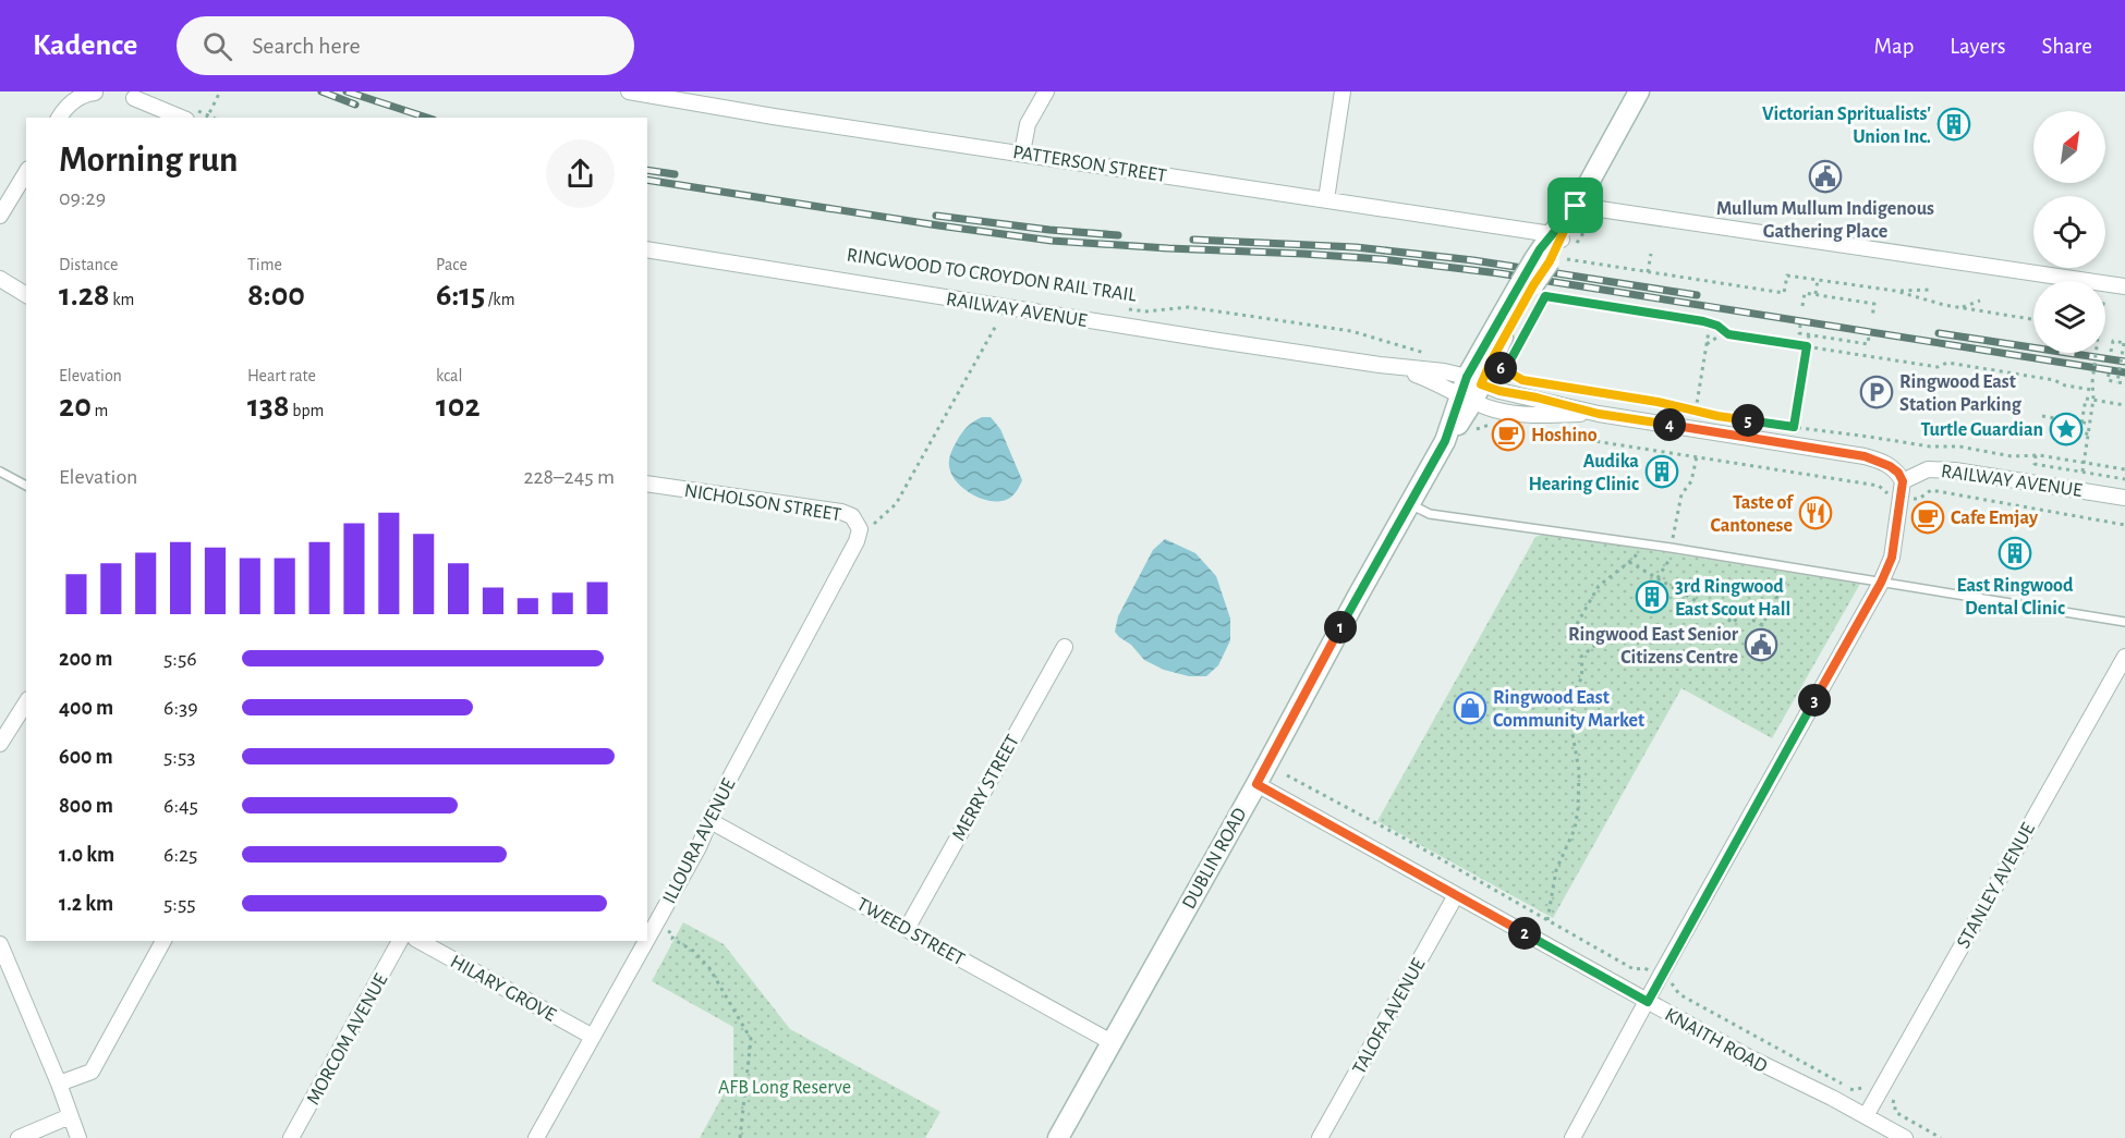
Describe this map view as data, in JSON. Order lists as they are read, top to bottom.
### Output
{
  "streets": {
    "main road": ["DUBLIN ROAD"],
    "street": [
      "PATTERSON STREET",
      "RAILWAY AVENUE",
      "NICHOLSON STREET",
      "MERRY STREET",
      "ILLOURA AVENUE",
      "STANLEY AVENUE",
      "TWEED STREET",
      "HILARY GROVE",
      "TALOFA AVENUE",
      "MORCOM AVENUE",
      "KNAITH ROAD"
    ],
    "path": ["RINGWOOD TO CROYDON RAIL TRAIL"]
  },
  "crossings": [
    ["PATTERSON STREET", "DUBLIN ROAD"],
    ["RAILWAY AVENUE", "DUBLIN ROAD"],
    ["NICHOLSON STREET", "ILLOURA AVENUE"],
    ["MERRY STREET", "TWEED STREET"],
    ["ILLOURA AVENUE", "TWEED STREET"],
    ["ILLOURA AVENUE", "HILARY GROVE"],
    ["DUBLIN ROAD", "TWEED STREET"],
    ["DUBLIN ROAD", "KNAITH ROAD"],
    ["STANLEY AVENUE", "KNAITH ROAD"],
    ["TALOFA AVENUE", "KNAITH ROAD"]
  ],
  "parks": ["AFB Long Reserve"],
  "places": {
    "building": [
      "Victorian Spritualists' Union Inc.",
      "Audika Hearing Clinic",
      "East Ringwood Dental Clinic",
      "3rd Ringwood East Scout Hall"
    ],
    "public building": ["Mullum Mullum Indigenous Gathering Place", "Ringwood East Senior Citizens Centre"],
    "parking": ["Ringwood East Station Parking"],
    "place": ["Turtle Guardian"],
    "cafe": ["Hoshino", "Cafe Emjay"],
    "restaurant": ["Taste of Cantonese"],
    "shop": ["Ringwood East Community Market"]
  },
  "north": "top right",
  "page": {
    "header": "Kadence",
    "search": "Search here",
    "nav": ["Map", "Layers", "Share"],
    "heading": ["Morning run", "09:29"],
    "stats": [
      ["Distance", "1.28 km"],
      ["Time", "8:00"],
      ["Pace", "6:15 /km"],
      ["Elevation", "20 m"],
      ["Heart rate", "138 bpm"],
      ["kcal", "102"]
    ],
    "pins": [
      "6",
      "5",
      "4",
      "1",
      "3",
      "2"
    ],
    "chart": ["Elevation", "228–245 m"],
    "list": [
      {
        "name": "200 m",
        "note": "5:56"
      },
      {
        "name": "400 m",
        "note": "6:39"
      },
      {
        "name": "600 m",
        "note": "5:53"
      },
      {
        "name": "800 m",
        "note": "6:45"
      },
      {
        "name": "1.0 km",
        "note": "6:25"
      },
      {
        "name": "1.2 km",
        "note": "5:55"
      }
    ]
  }
}
